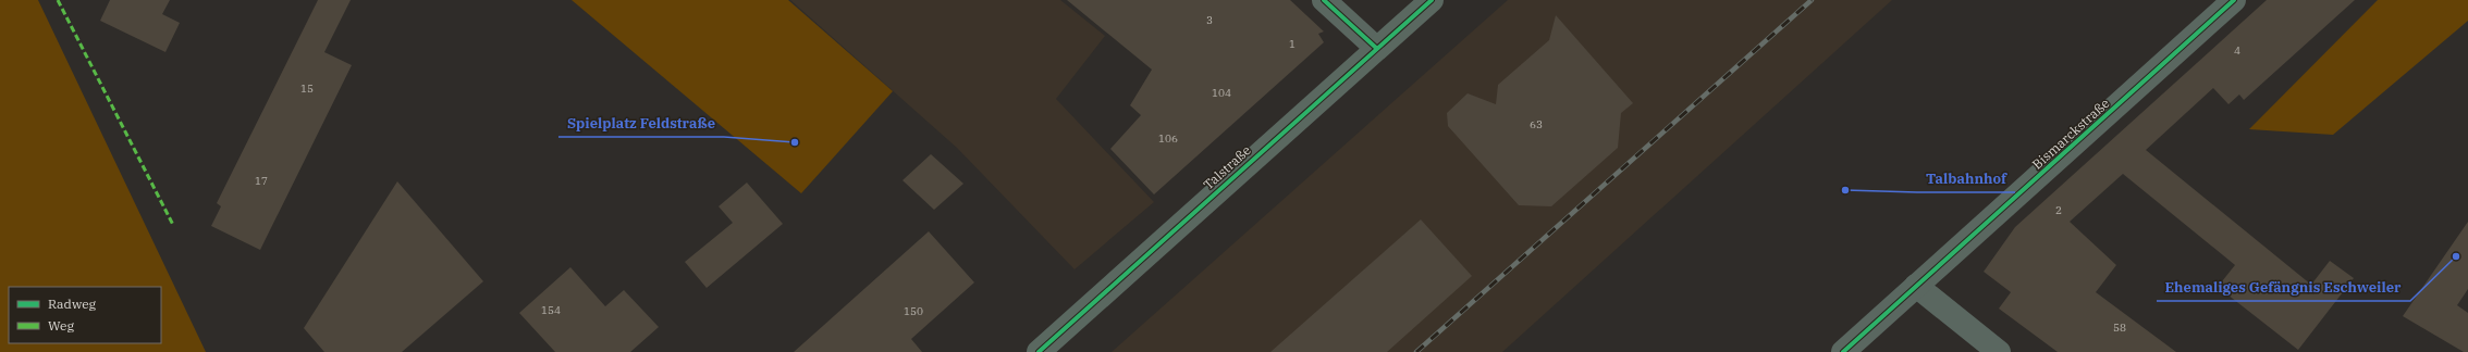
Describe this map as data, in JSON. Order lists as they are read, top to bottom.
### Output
{
  "streets": {
    "main road": ["Talstraße"],
    "street": ["Bismarckstraße"]
  },
  "places": ["Spielplatz Feldstraße", "Talbahnhof", "Ehemaliges Gefängnis Eschweiler"],
  "house_numbers": [
    "3",
    "1",
    "4",
    "15",
    "104",
    "63",
    "106",
    "17",
    "2",
    "154",
    "150",
    "58"
  ],
  "legend": ["Radweg", "Weg"]
}
